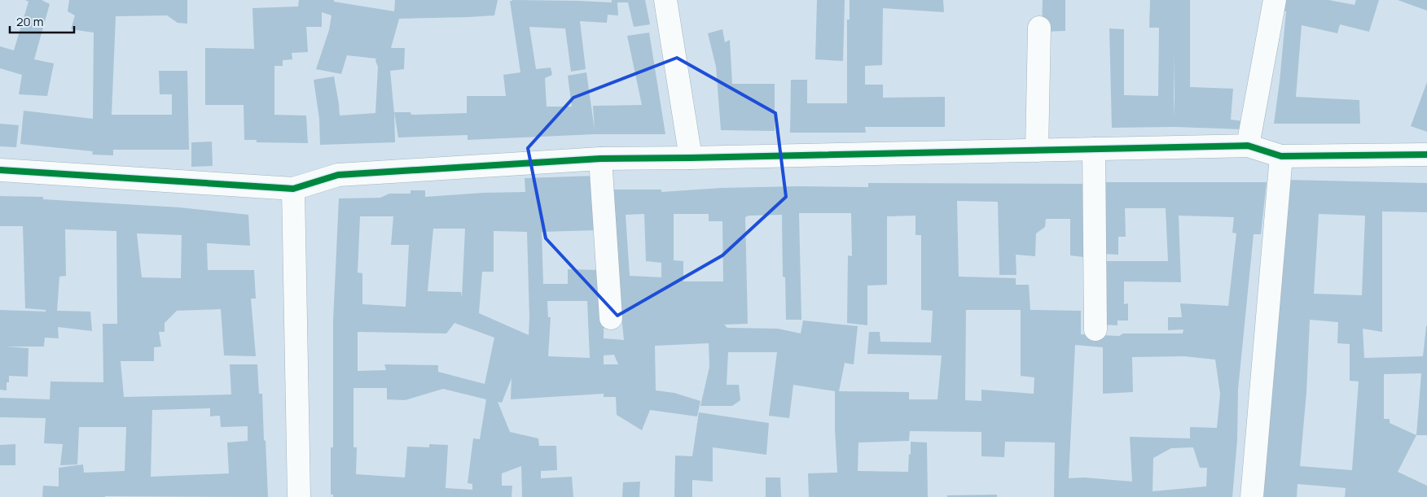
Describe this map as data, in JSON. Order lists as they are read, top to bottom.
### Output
{
  "scale_bar": "20 m"
}
